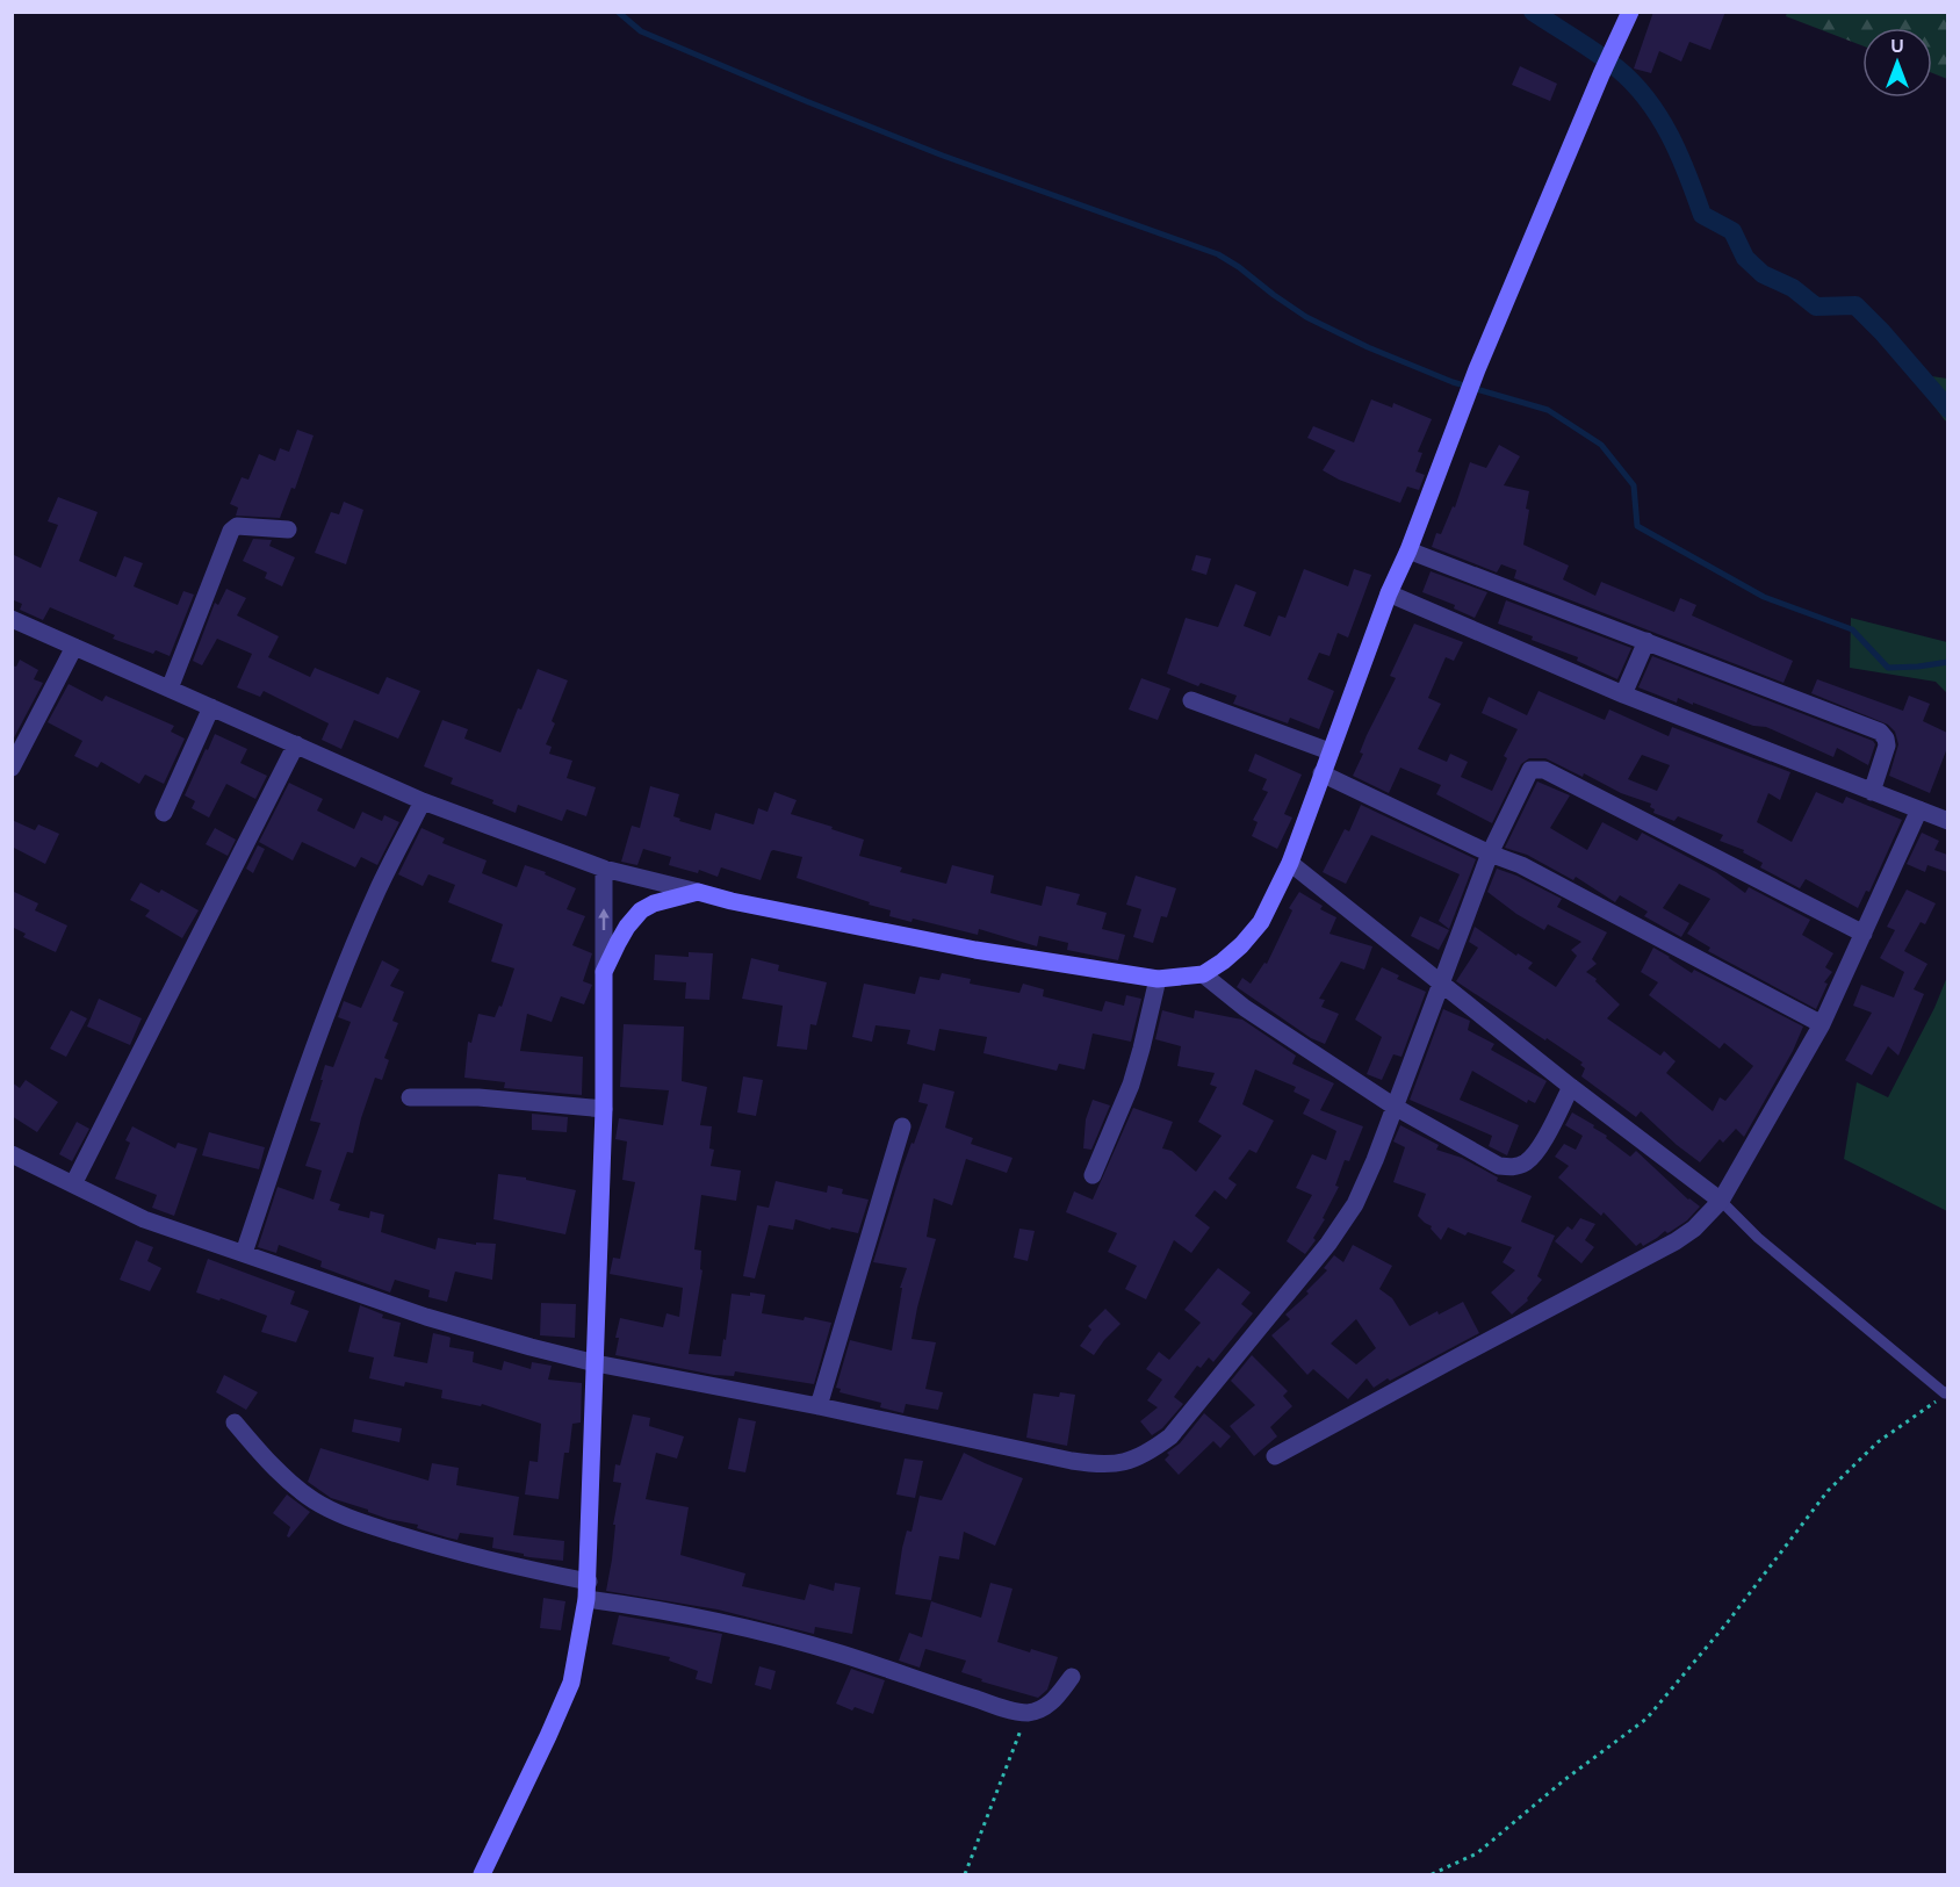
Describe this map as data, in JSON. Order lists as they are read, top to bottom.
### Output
{
  "north": "top"
}
